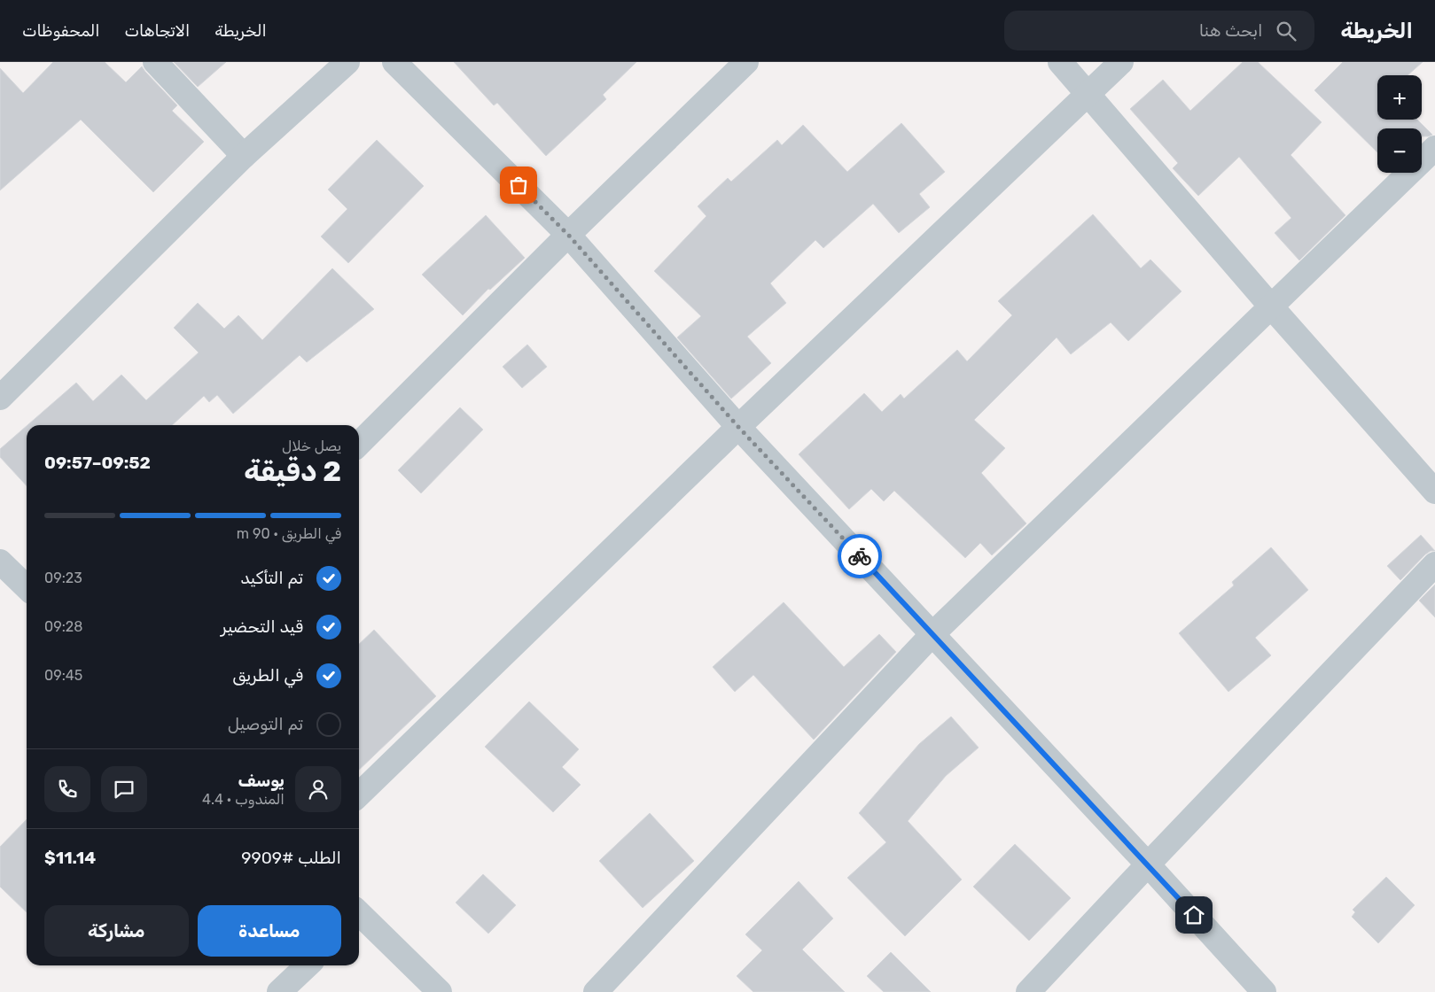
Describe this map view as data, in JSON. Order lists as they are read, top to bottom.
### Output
{
  "page": {
    "header": "الخريطة",
    "search": "ابحث هنا",
    "nav": ["الخريطة", "الاتجاهات", "المحفوظات"],
    "map_buttons": ["+", "−"],
    "heading": ["2 دقيقة", "يصل خلال", "09:52–09:57"],
    "panel": [
      "يوسف",
      "المندوب · 4.4",
      "الطلب #9909",
      "$11.14"
    ],
    "bar": "في الطريق · 90 m",
    "list": [
      ["تم التأكيد", "09:23"],
      ["قيد التحضير", "09:28"],
      ["في الطريق", "09:45"],
      "تم التوصيل"
    ],
    "buttons": ["مساعدة", "مشاركة"]
  }
}
